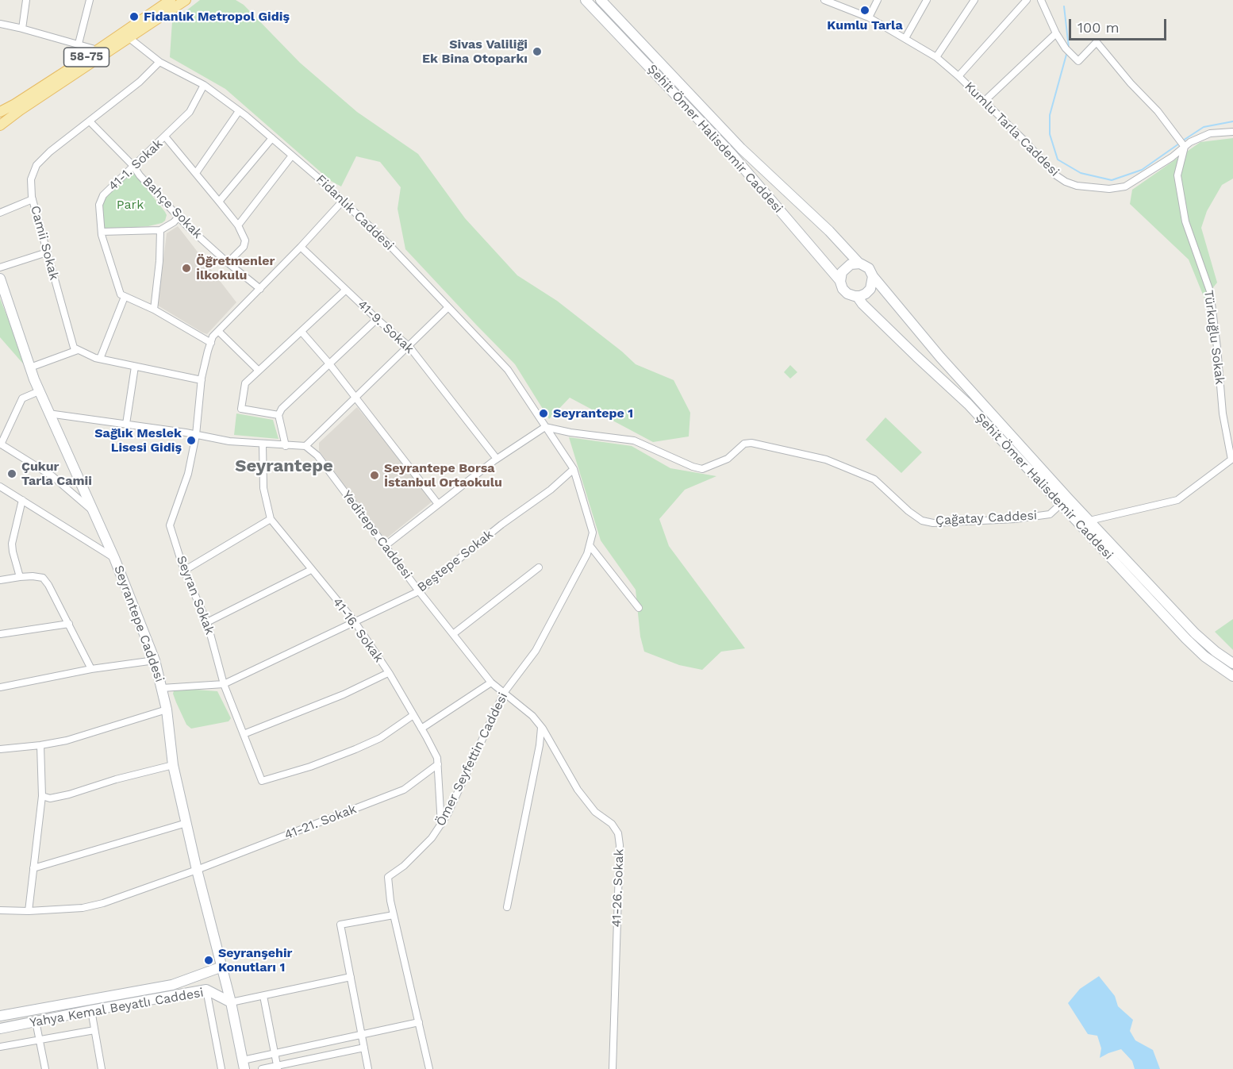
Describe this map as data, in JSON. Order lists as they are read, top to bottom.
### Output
{
  "streets": {
    "main road": [
      "58-75",
      "Şehit Ömer Halisdemir Caddesi",
      "Seyrantepe Caddesi",
      "Yahya Kemal Beyatlı Caddesi"
    ],
    "street": [
      "Kumlu Tarla Caddesi",
      "41-1. Sokak",
      "Bahçe Sokak",
      "Fidanlık Caddesi",
      "Camii Sokak",
      "41-9. Sokak",
      "Türkuğlu Sokak",
      "Çağatay Caddesi",
      "Yeditepe Caddesi",
      "Beştepe Sokak",
      "Seyran Sokak",
      "41-16. Sokak",
      "Ömer Seyfettin Caddesi",
      "41-21. Sokak",
      "41-26. Sokak"
    ]
  },
  "crossings": [
    ["Kumlu Tarla Caddesi", "Türkuğlu Sokak"],
    ["Şehit Ömer Halisdemir Caddesi", "Türkuğlu Sokak"],
    ["Şehit Ömer Halisdemir Caddesi", "Çağatay Caddesi"],
    ["41-1. Sokak", "Bahçe Sokak"],
    ["41-1. Sokak", "Fidanlık Caddesi"],
    ["Bahçe Sokak", "Camii Sokak"],
    ["Bahçe Sokak", "Seyran Sokak"],
    ["Fidanlık Caddesi", "Camii Sokak"],
    ["Fidanlık Caddesi", "Çağatay Caddesi"],
    ["Fidanlık Caddesi", "Seyran Sokak"],
    ["Fidanlık Caddesi", "Ömer Seyfettin Caddesi"],
    ["41-9. Sokak", "Seyran Sokak"],
    ["Çağatay Caddesi", "Ömer Seyfettin Caddesi"],
    ["Yeditepe Caddesi", "Beştepe Sokak"],
    ["Yeditepe Caddesi", "Ömer Seyfettin Caddesi"],
    ["Yeditepe Caddesi", "41-26. Sokak"],
    ["Beştepe Sokak", "Seyran Sokak"],
    ["Beştepe Sokak", "41-16. Sokak"],
    ["Beştepe Sokak", "Ömer Seyfettin Caddesi"],
    ["Seyran Sokak", "41-16. Sokak"],
    ["Seyrantepe Caddesi", "41-21. Sokak"],
    ["Seyrantepe Caddesi", "Yahya Kemal Beyatlı Caddesi"],
    ["41-16. Sokak", "Ömer Seyfettin Caddesi"],
    ["41-16. Sokak", "41-21. Sokak"],
    ["Ömer Seyfettin Caddesi", "41-26. Sokak"]
  ],
  "districts": ["Seyrantepe"],
  "parks": ["Park"],
  "places": [
    "Kumlu Tarla",
    "Fidanlık Metropol Gidiş",
    "Sivas Valiliği Ek Bina Otoparkı",
    "Öğretmenler İlkokulu",
    "Seyrantepe 1",
    "Sağlık Meslek Lisesi Gidiş",
    "Çukur Tarla Camii",
    "Seyrantepe Borsa İstanbul Ortaokulu",
    "Seyranşehir Konutları 1"
  ],
  "scale_bar": "100 m"
}
